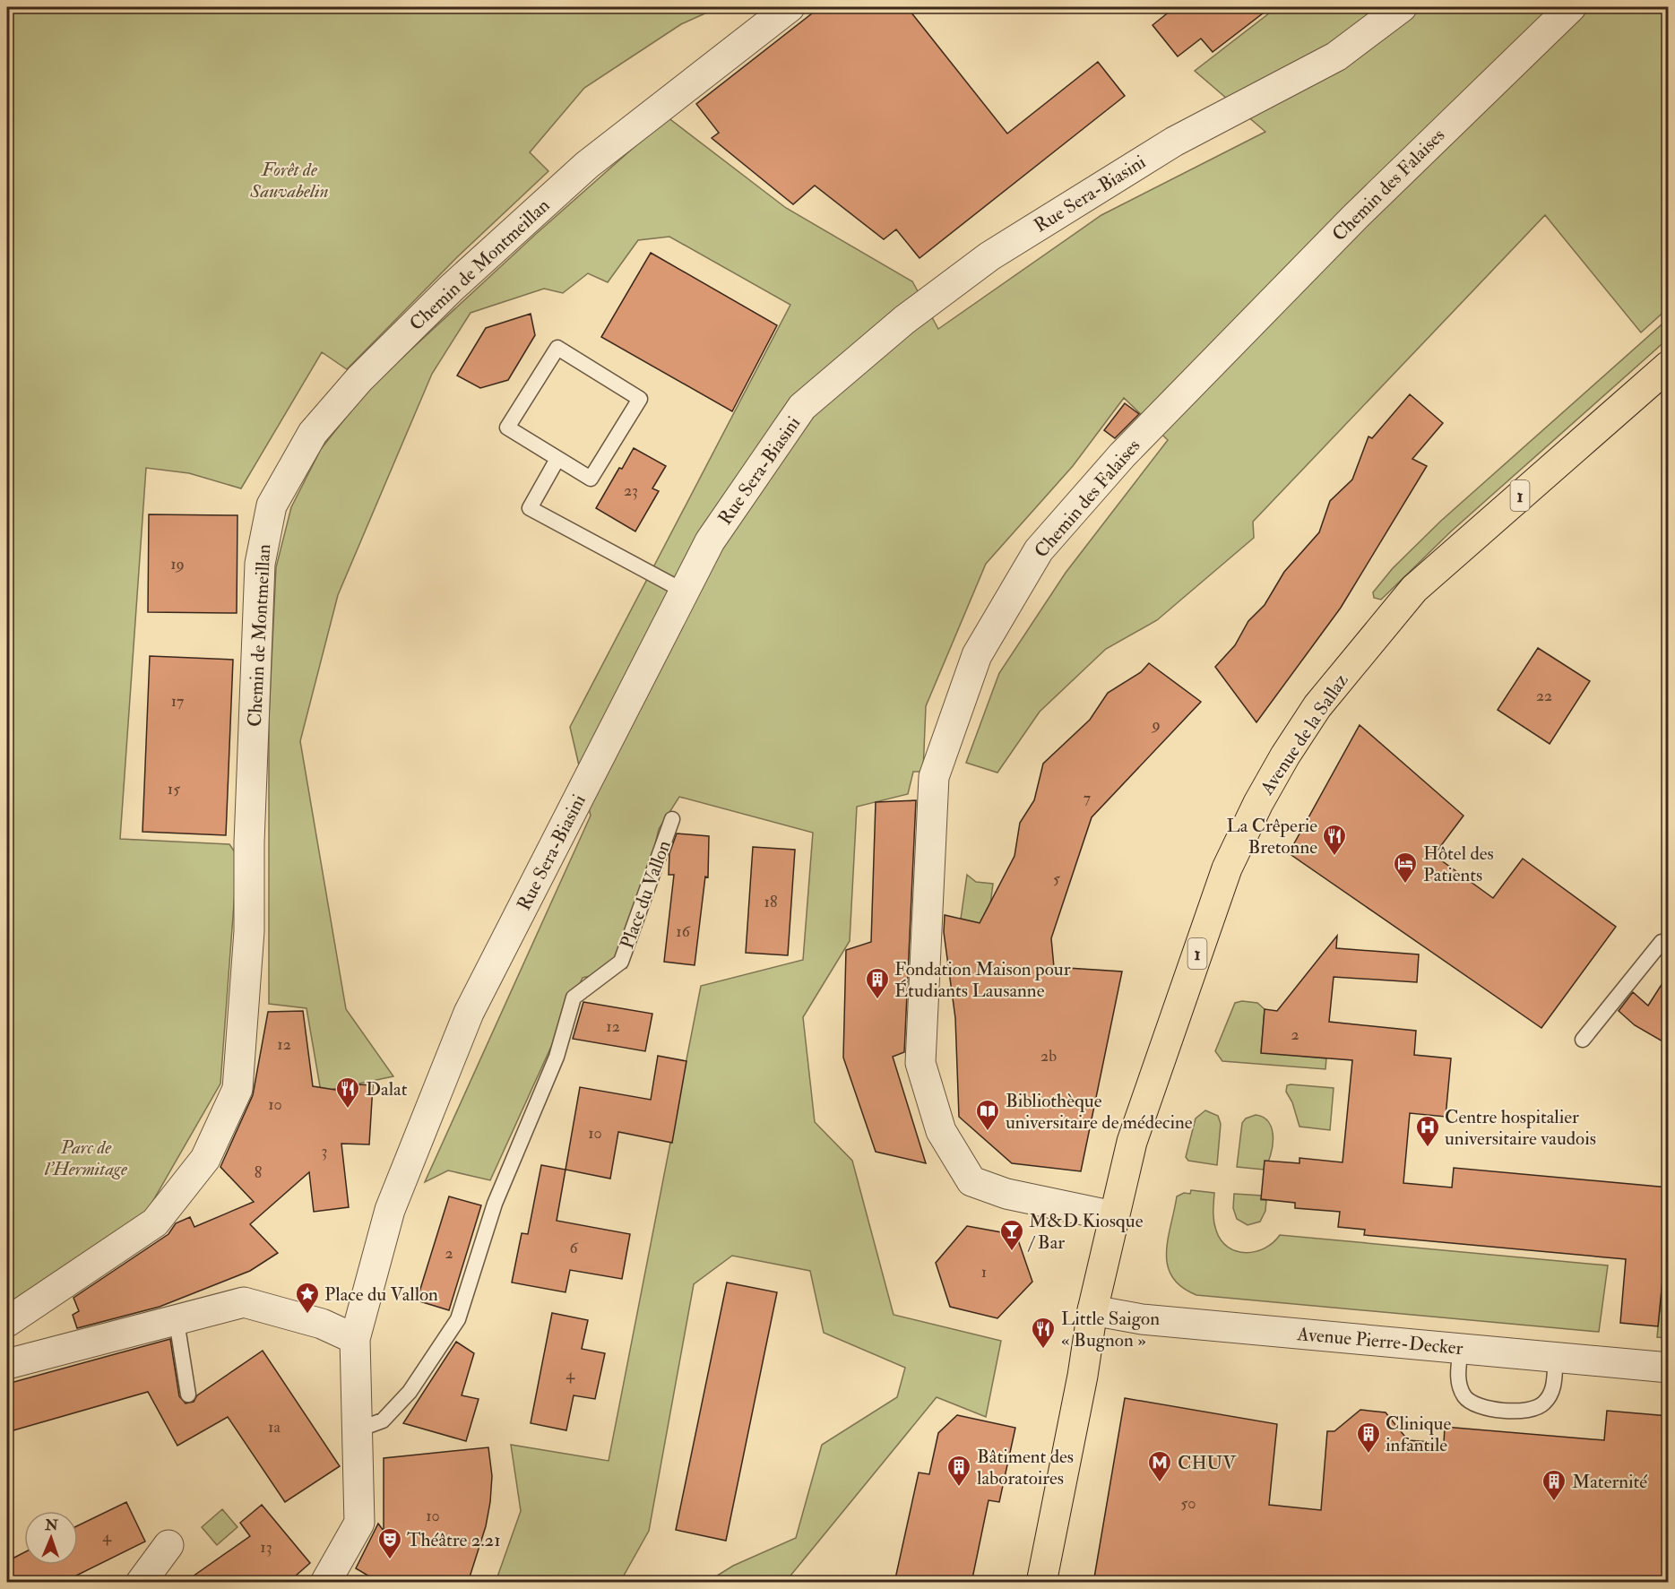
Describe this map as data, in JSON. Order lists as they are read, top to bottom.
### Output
{
  "streets": {
    "main road": ["1", "Avenue de la Sallaz"],
    "street": [
      "Chemin des Falaises",
      "Rue Sera-Biasini",
      "Chemin de Montmeillan",
      "Avenue Pierre-Decker"
    ],
    "lane": ["Place du Vallon"]
  },
  "crossings": [
    ["Chemin des Falaises", "Avenue de la Sallaz"],
    ["1", "Avenue de la Sallaz"],
    ["1", "Avenue Pierre-Decker"],
    ["Avenue de la Sallaz", "Avenue Pierre-Decker"]
  ],
  "parks": ["Forêt de Sauvabelin", "Parc de l'Hermitage"],
  "places": {
    "restaurant": ["La Crêperie Bretonne", "Dalat", "Little Saigon « Bugnon »"],
    "hotel": ["Hôtel des Patients"],
    "building": [
      "Fondation Maison pour Étudiants Lausanne",
      "Clinique infantile",
      "Bâtiment des laboratoires",
      "Maternité"
    ],
    "library": ["Bibliothèque universitaire de médecine"],
    "hospital": ["Centre hospitalier universitaire vaudois"],
    "bar": ["M&D Kiosque / Bar"],
    "place": ["Place du Vallon"],
    "metro station": ["CHUV"],
    "theatre": ["Théâtre 2.21"]
  },
  "house_numbers": [
    "23",
    "19",
    "22",
    "17",
    "9",
    "15",
    "7",
    "5",
    "18",
    "16",
    "12",
    "2",
    "12",
    "2b",
    "10",
    "10",
    "3",
    "8",
    "6",
    "2",
    "1",
    "4",
    "1a",
    "50",
    "10",
    "4",
    "13"
  ],
  "north": "top"
}
